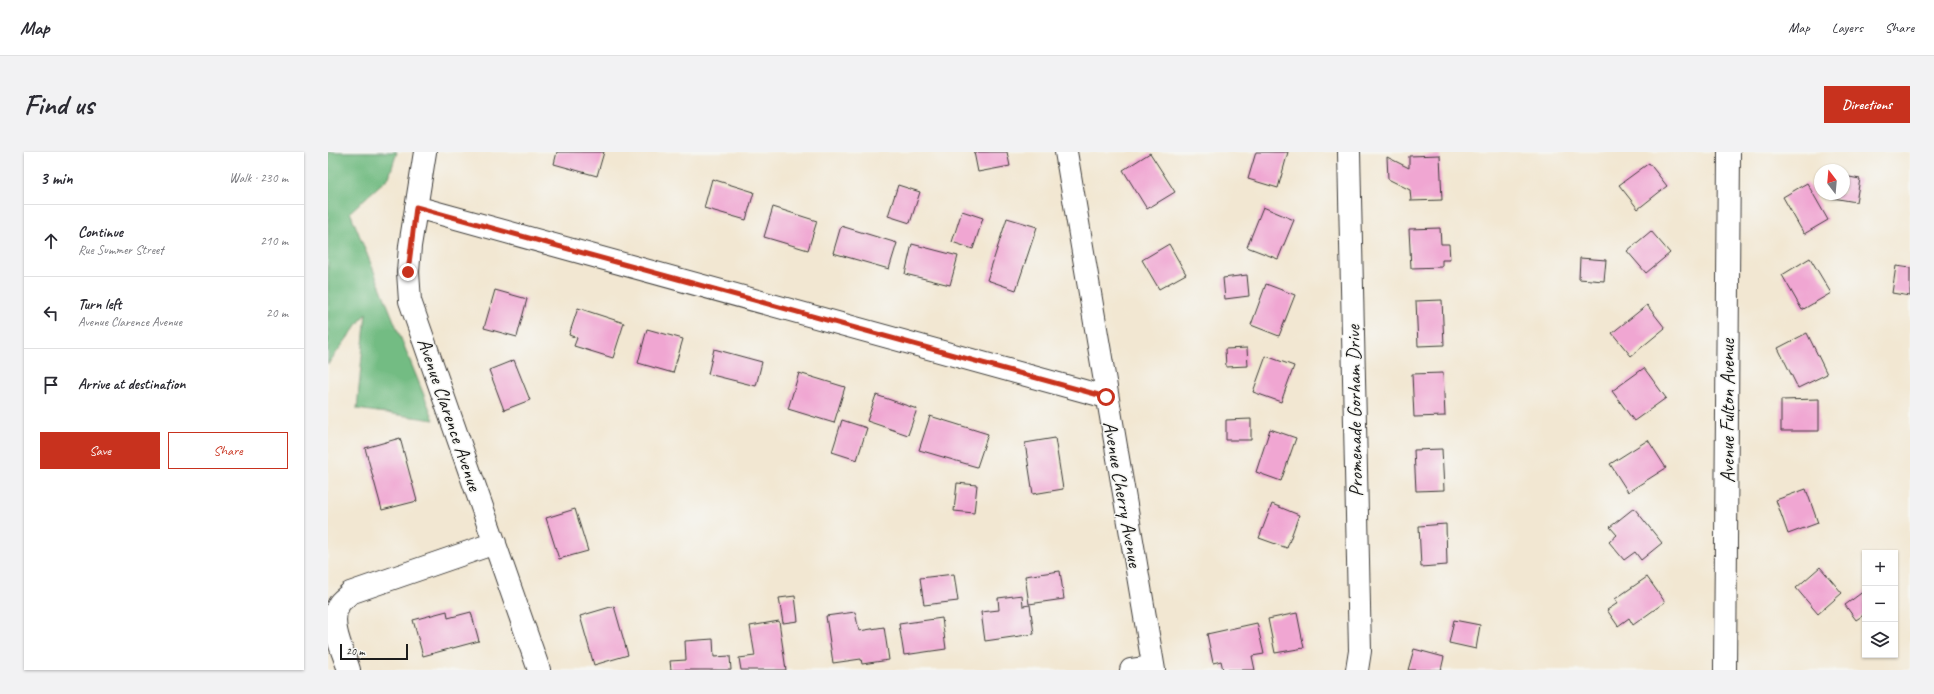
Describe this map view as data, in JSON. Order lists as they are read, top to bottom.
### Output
{
  "streets": {
    "street": [
      "Promenade Gorham Drive",
      "Avenue Fulton Avenue",
      "Avenue Clarence Avenue",
      "Avenue Cherry Avenue"
    ]
  },
  "scale_bar": "20 m",
  "north": "top",
  "page": {
    "header": "Map",
    "nav": ["Map", "Layers", "Share"],
    "buttons": [
      "Directions",
      ["Save", "Share"]
    ],
    "title": "Find us",
    "heading": ["3 min", "Walk · 230 m"],
    "list": [
      ["Continue", "Rue Summer Street", "210 m"],
      ["Turn left", "Avenue Clarence Avenue", "20 m"],
      "Arrive at destination"
    ],
    "map_buttons": ["+", "−"],
    "scale": "20 m"
  }
}
